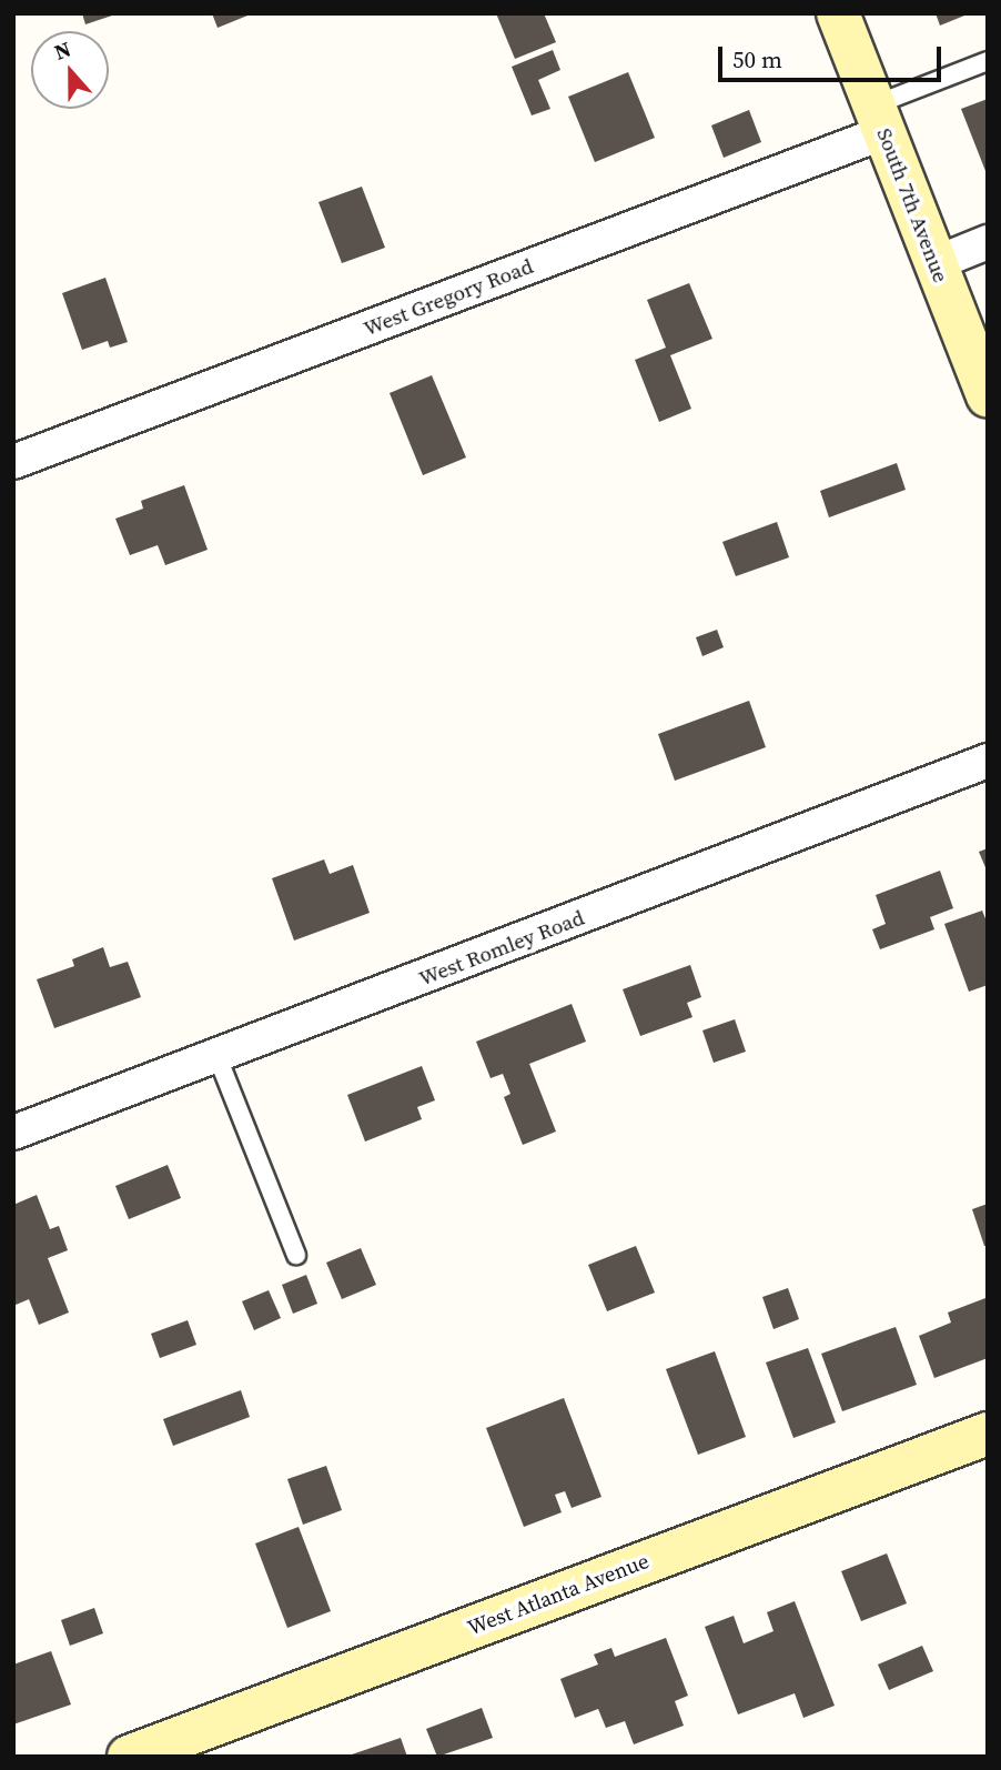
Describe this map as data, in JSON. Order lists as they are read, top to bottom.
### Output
{
  "streets": {
    "street": [
      "South 7th Avenue",
      "West Gregory Road",
      "West Romley Road",
      "West Atlanta Avenue"
    ]
  },
  "crossings": [
    ["South 7th Avenue", "West Gregory Road"]
  ],
  "scale_bar": "50 m",
  "north": "top"
}
